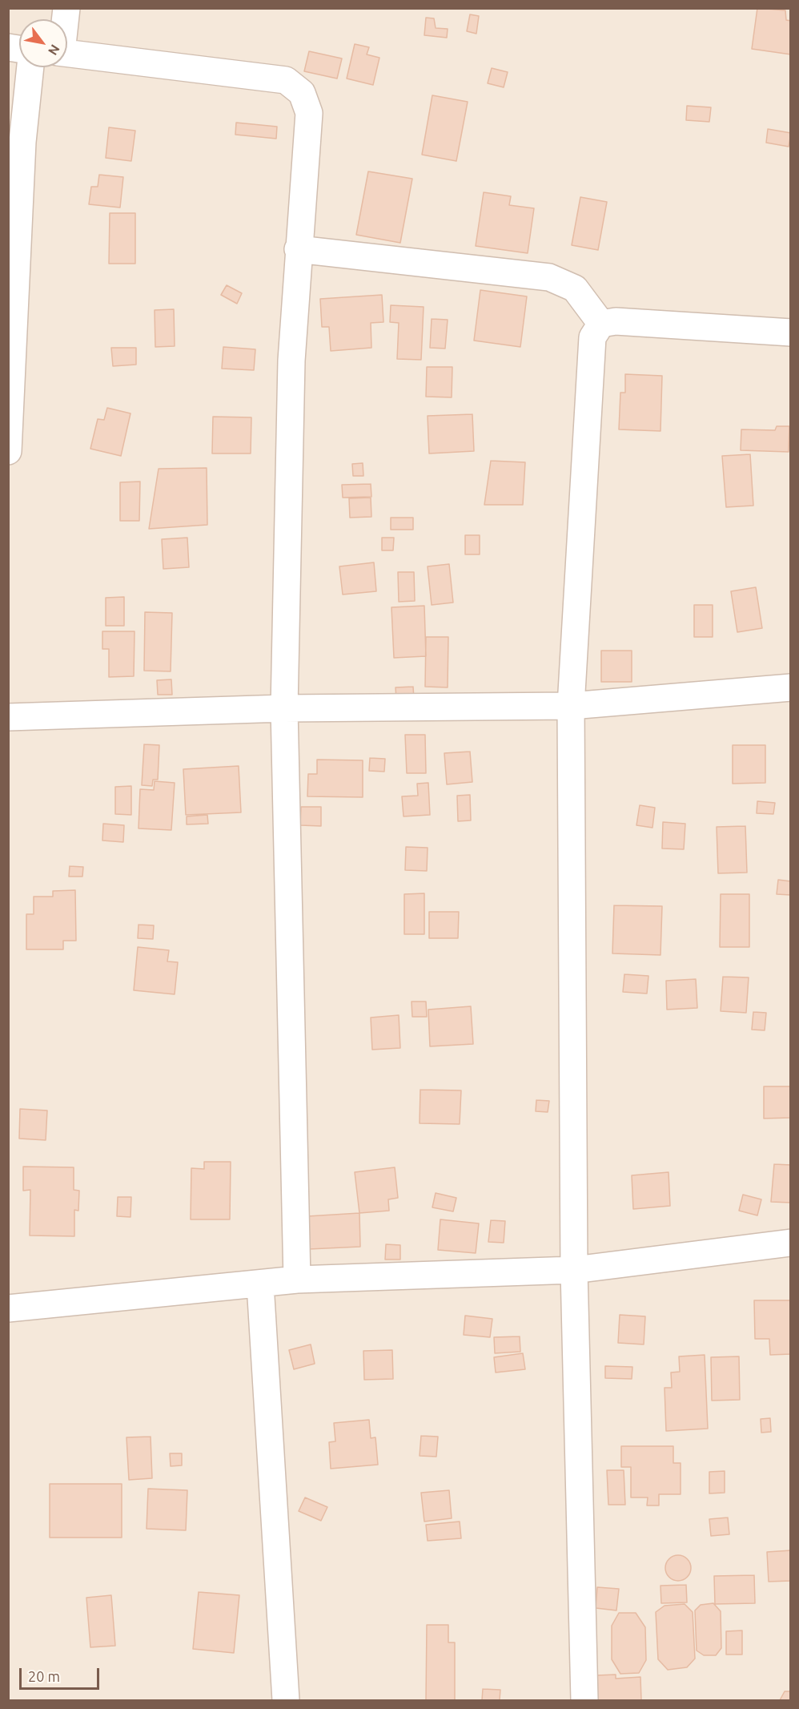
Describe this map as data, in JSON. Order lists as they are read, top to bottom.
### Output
{
  "scale_bar": "20 m",
  "north": "bottom right"
}
